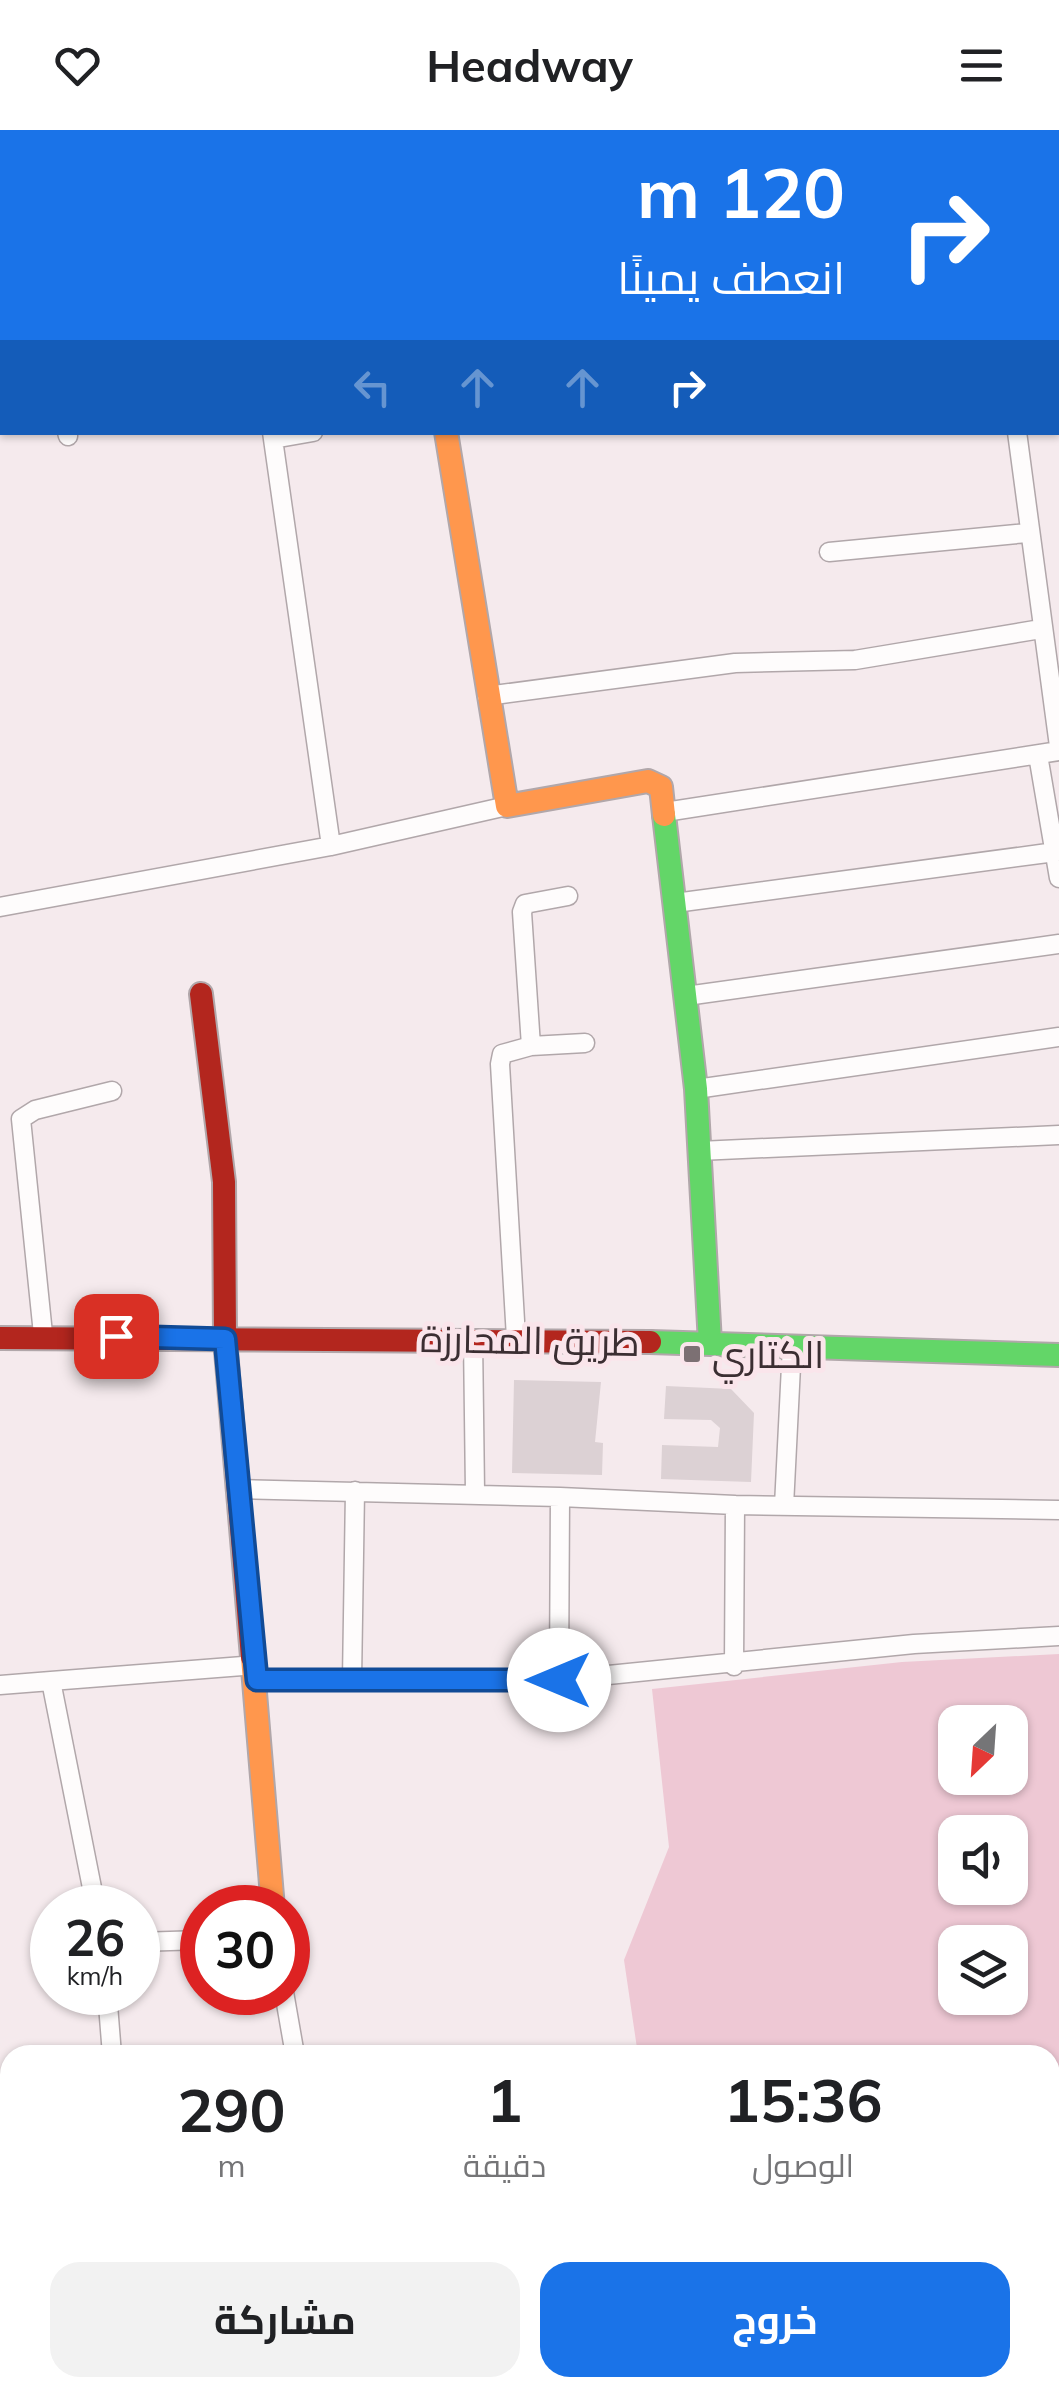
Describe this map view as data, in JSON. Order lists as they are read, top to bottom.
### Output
{
  "streets": {
    "main road": ["طريق المحارزة"]
  },
  "places": {
    "transit": ["الكتاري"]
  },
  "north": "bottom left",
  "page": {
    "header": "Headway",
    "turn": ["120 m", "انعطف يمينًا"],
    "speed": "26 km/h",
    "limit": "30",
    "eta": [
      "15:36",
      "الوصول",
      "1",
      "دقيقة",
      "290",
      "m"
    ],
    "buttons": ["خروج", "مشاركة"]
  }
}
